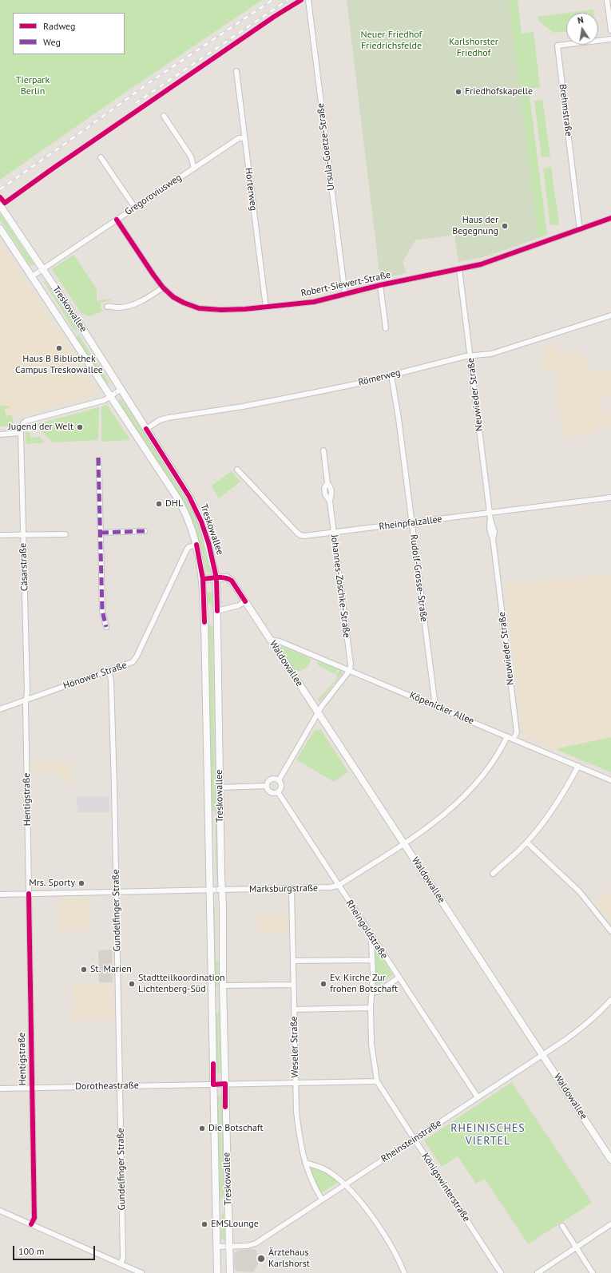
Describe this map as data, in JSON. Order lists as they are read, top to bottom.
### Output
{
  "streets": {
    "main road": ["Treskowallee", "Waldowallee"],
    "street": [
      "Brehmstraße",
      "Ursula-Goetze-Straße",
      "Horterweg",
      "Gregoroviusweg",
      "Robert-Siewert-Straße",
      "Römerweg",
      "Neuwieder Straße",
      "Rheinpfalzallee",
      "Cäsarstraße",
      "Rudolf-Grosse-Straße",
      "Johannes-Zoschke-Straße",
      "Hönower Straße",
      "Köpenicker Allee",
      "Hentigstraße",
      "Marksburgstraße",
      "Gundelfinger Straße",
      "Rheingoldstraße",
      "Weseler Straße",
      "Dorotheastraße",
      "Rheinsteinstraße",
      "Königswinterstraße"
    ]
  },
  "crossings": [
    ["Brehmstraße", "Robert-Siewert-Straße"],
    ["Ursula-Goetze-Straße", "Robert-Siewert-Straße"],
    ["Horterweg", "Gregoroviusweg"],
    ["Horterweg", "Robert-Siewert-Straße"],
    ["Gregoroviusweg", "Robert-Siewert-Straße"],
    ["Gregoroviusweg", "Treskowallee"],
    ["Robert-Siewert-Straße", "Neuwieder Straße"],
    ["Treskowallee", "Römerweg"],
    ["Treskowallee", "Waldowallee"],
    ["Treskowallee", "Hönower Straße"],
    ["Treskowallee", "Marksburgstraße"],
    ["Treskowallee", "Dorotheastraße"],
    ["Treskowallee", "Rheinsteinstraße"],
    ["Römerweg", "Neuwieder Straße"],
    ["Römerweg", "Rudolf-Grosse-Straße"],
    ["Neuwieder Straße", "Rheinpfalzallee"],
    ["Neuwieder Straße", "Köpenicker Allee"],
    ["Rheinpfalzallee", "Rudolf-Grosse-Straße"],
    ["Rheinpfalzallee", "Johannes-Zoschke-Straße"],
    ["Cäsarstraße", "Hönower Straße"],
    ["Cäsarstraße", "Hentigstraße"],
    ["Rudolf-Grosse-Straße", "Köpenicker Allee"],
    ["Johannes-Zoschke-Straße", "Köpenicker Allee"],
    ["Waldowallee", "Köpenicker Allee"],
    ["Waldowallee", "Marksburgstraße"],
    ["Waldowallee", "Rheinsteinstraße"],
    ["Hönower Straße", "Hentigstraße"],
    ["Hönower Straße", "Gundelfinger Straße"],
    ["Köpenicker Allee", "Marksburgstraße"],
    ["Hentigstraße", "Marksburgstraße"],
    ["Hentigstraße", "Dorotheastraße"],
    ["Marksburgstraße", "Gundelfinger Straße"],
    ["Marksburgstraße", "Rheingoldstraße"],
    ["Marksburgstraße", "Weseler Straße"],
    ["Gundelfinger Straße", "Dorotheastraße"],
    ["Rheingoldstraße", "Rheinsteinstraße"],
    ["Rheingoldstraße", "Königswinterstraße"],
    ["Weseler Straße", "Rheinsteinstraße"],
    ["Rheinsteinstraße", "Königswinterstraße"]
  ],
  "districts": ["RHEINISCHES VIERTEL"],
  "parks": ["Neuer Friedhof Friedrichsfelde", "Karlshorster Friedhof", "Tierpark Berlin"],
  "places": [
    "Friedhofskapelle",
    "Haus der Begegnung",
    "Haus B Bibliothek Campus Treskowallee",
    "Jugend der Welt",
    "DHL",
    "Mrs. Sporty",
    "St. Marien",
    "Stadtteilkoordination Lichtenberg-Süd",
    "Ev. Kirche Zur frohen Botschaft",
    "Die Botschaft",
    "EMSLounge",
    "Ärztehaus Karlshorst"
  ],
  "legend": ["Radweg", "Weg"],
  "scale_bar": "100 m",
  "north": "top"
}
